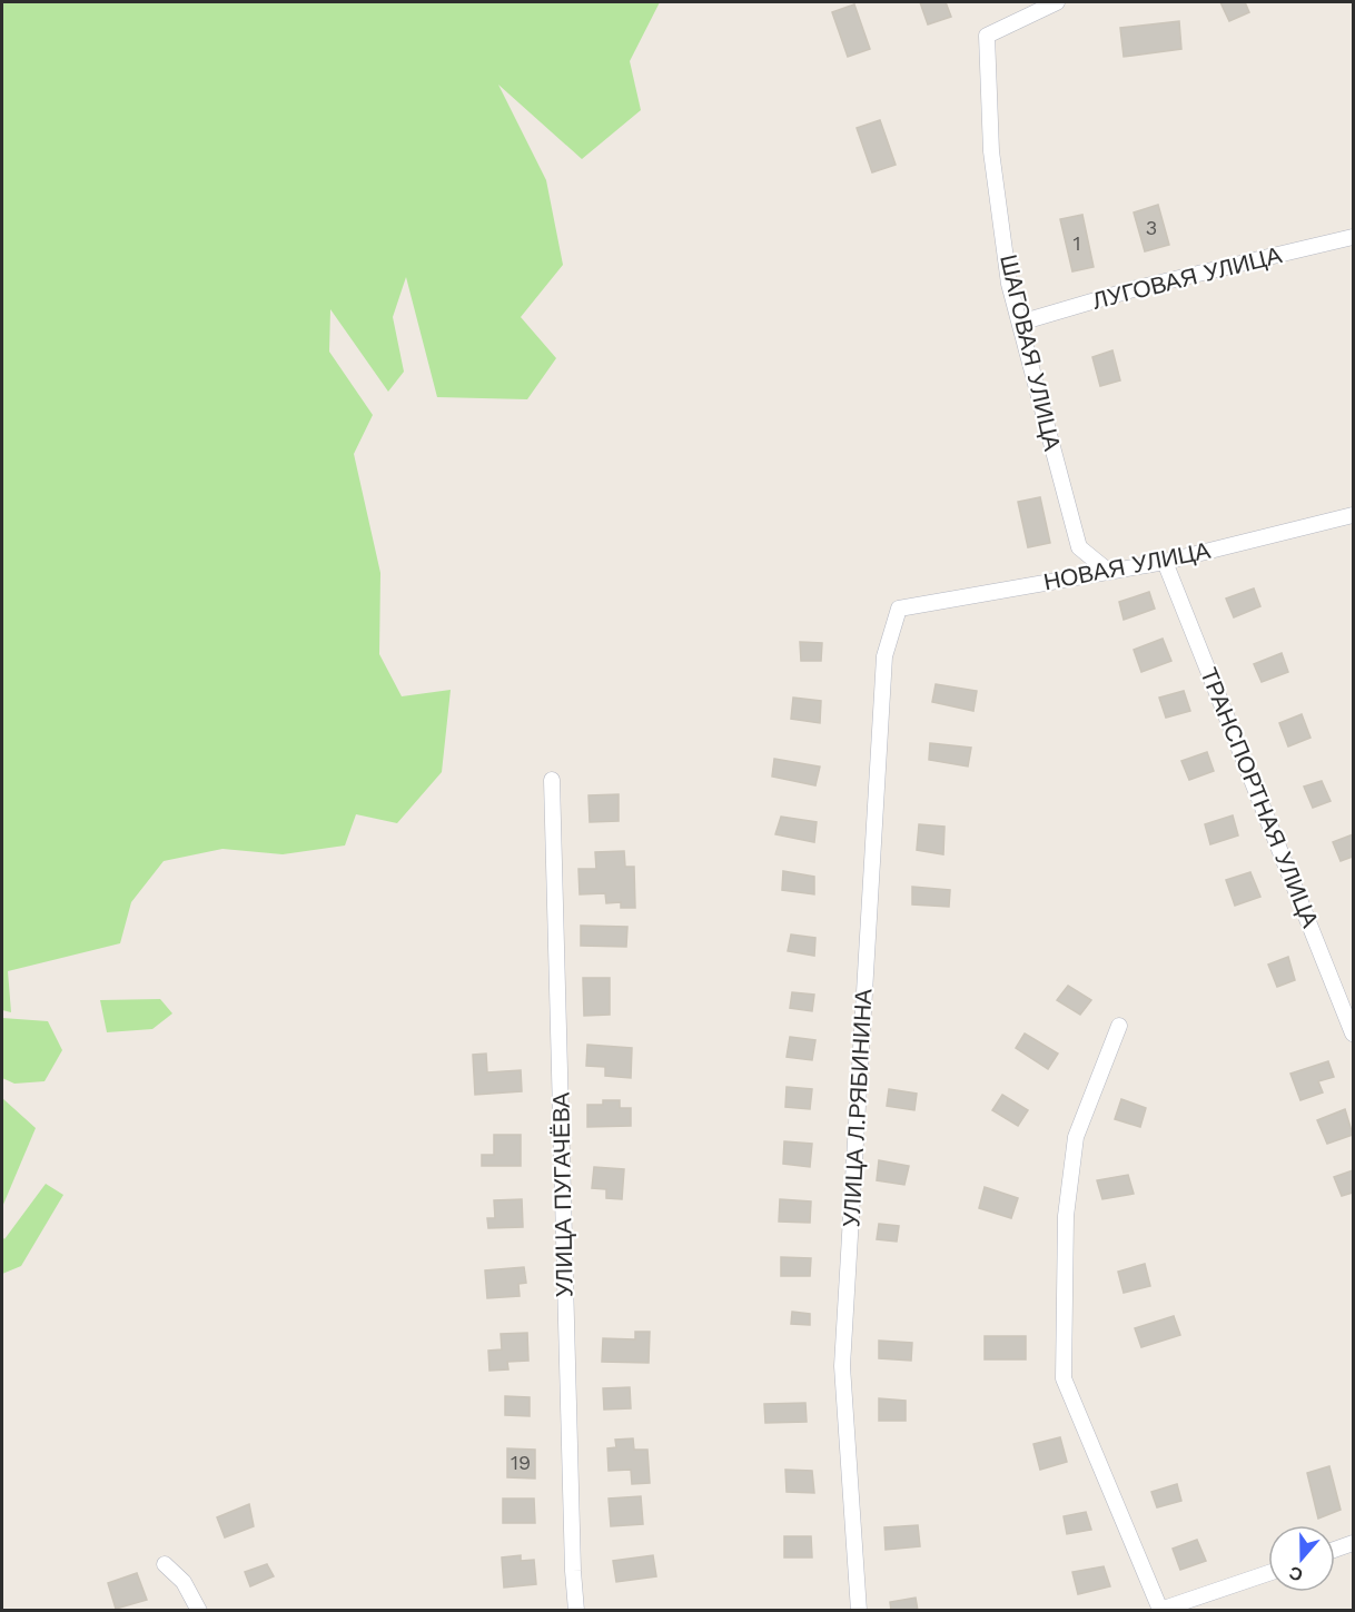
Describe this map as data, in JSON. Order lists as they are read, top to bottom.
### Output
{
  "streets": {
    "street": [
      "ЛУГОВАЯ УЛИЦА",
      "ШАГОВАЯ УЛИЦА",
      "НОВАЯ УЛИЦА",
      "ТРАНСПОРТНАЯ УЛИЦА",
      "УЛИЦА Л.РЯБИНИНА",
      "УЛИЦА ПУГАЧЁВА"
    ]
  },
  "crossings": [
    ["ЛУГОВАЯ УЛИЦА", "ШАГОВАЯ УЛИЦА"],
    ["ШАГОВАЯ УЛИЦА", "НОВАЯ УЛИЦА"],
    ["НОВАЯ УЛИЦА", "ТРАНСПОРТНАЯ УЛИЦА"],
    ["НОВАЯ УЛИЦА", "УЛИЦА Л.РЯБИНИНА"]
  ],
  "house_numbers": ["3", "1", "19"],
  "north": "bottom"
}
